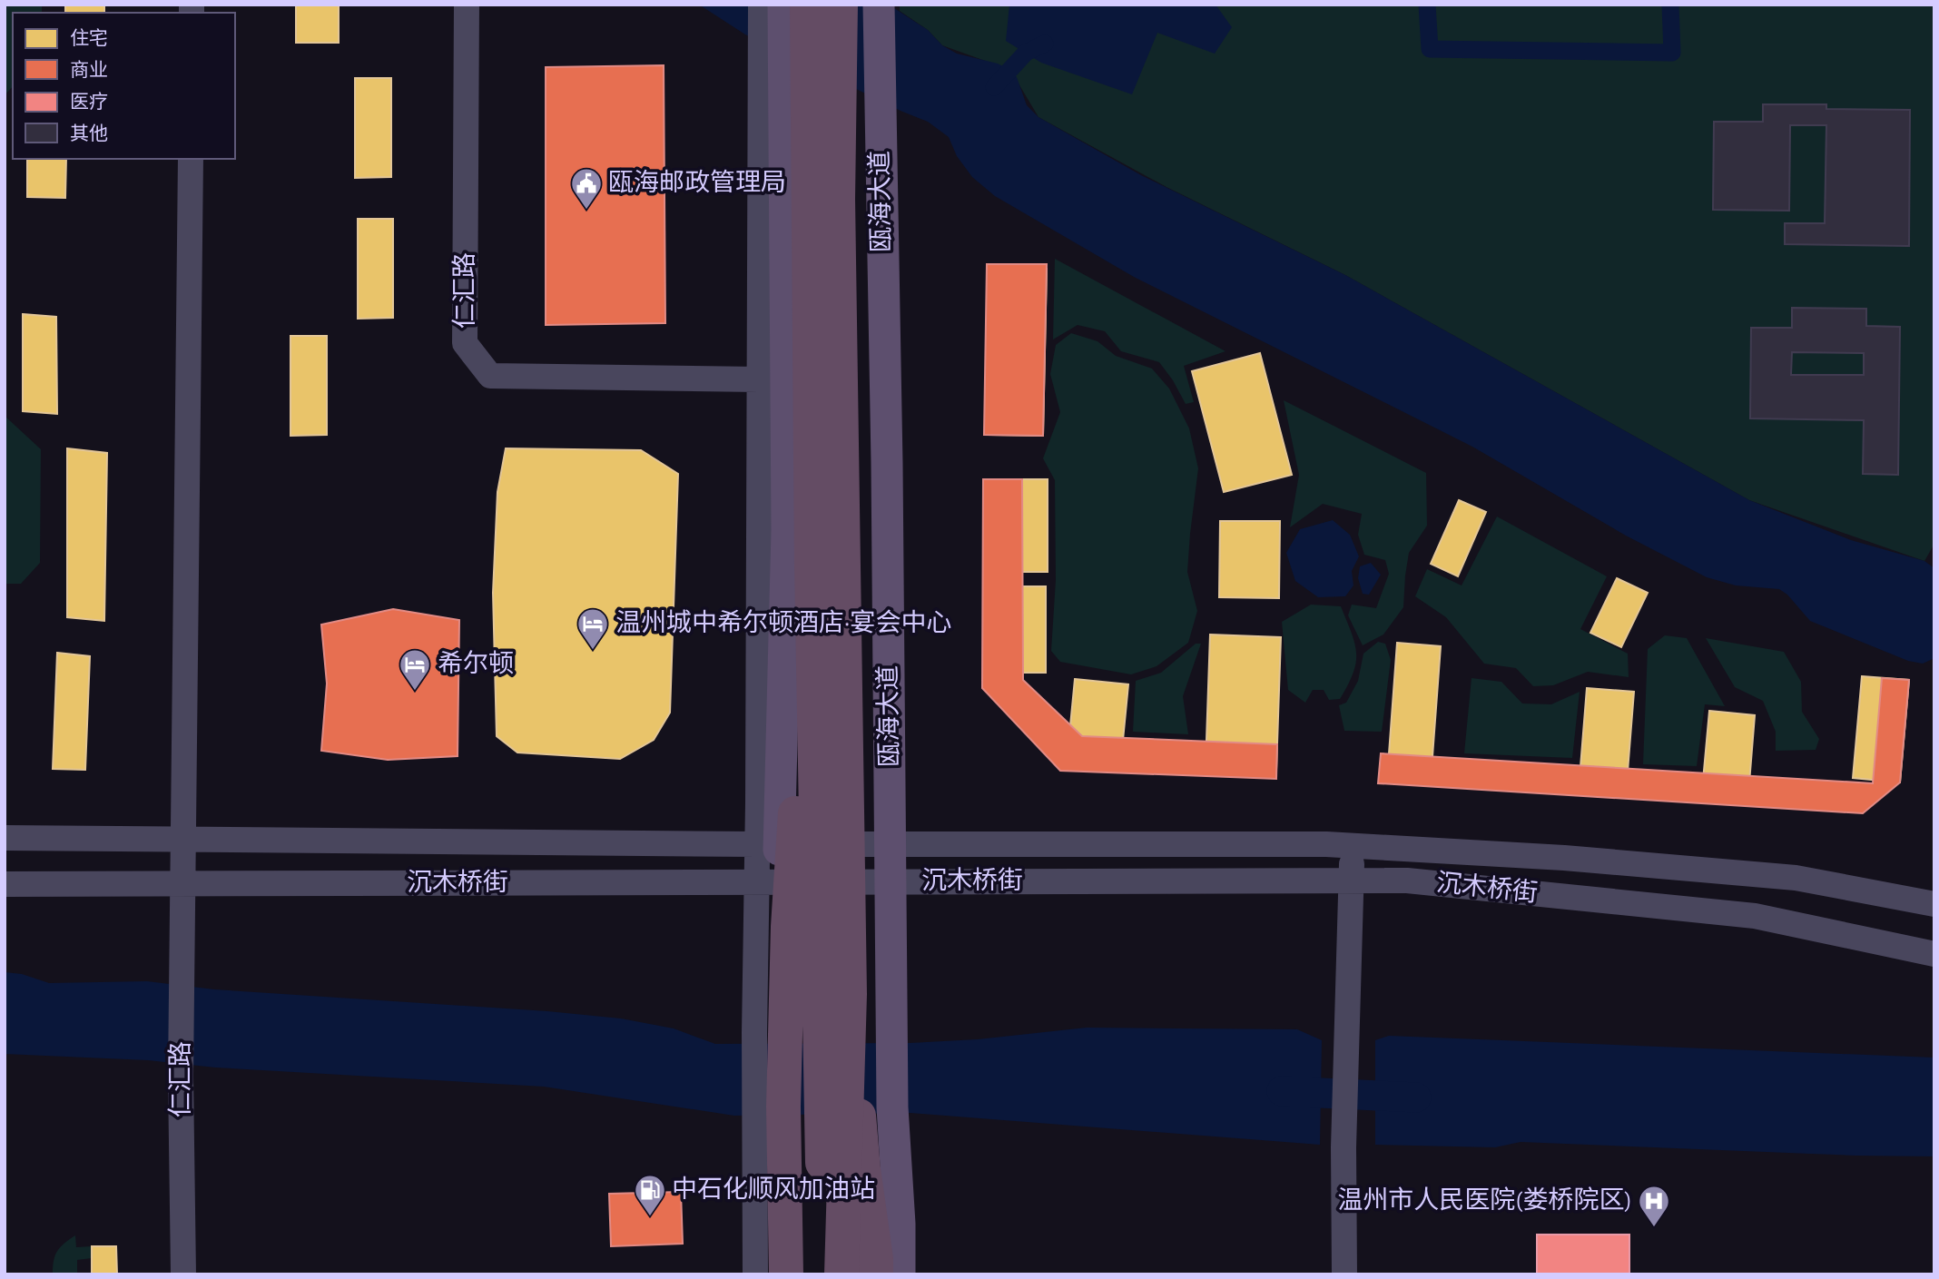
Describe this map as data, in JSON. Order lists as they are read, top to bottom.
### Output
{
  "streets": {
    "highway": ["瓯海大道"],
    "street": ["仁汇路", "沉木桥街"]
  },
  "crossings": [
    ["瓯海大道", "沉木桥街"],
    ["仁汇路", "沉木桥街"]
  ],
  "places": {
    "public building": ["瓯海邮政管理局"],
    "hotel": ["温州城中希尔顿酒店·宴会中心", "希尔顿"],
    "fuel station": ["中石化顺风加油站"],
    "hospital": ["温州市人民医院(娄桥院区)"]
  },
  "legend": [
    "住宅",
    "商业",
    "医疗",
    "其他"
  ]
}
